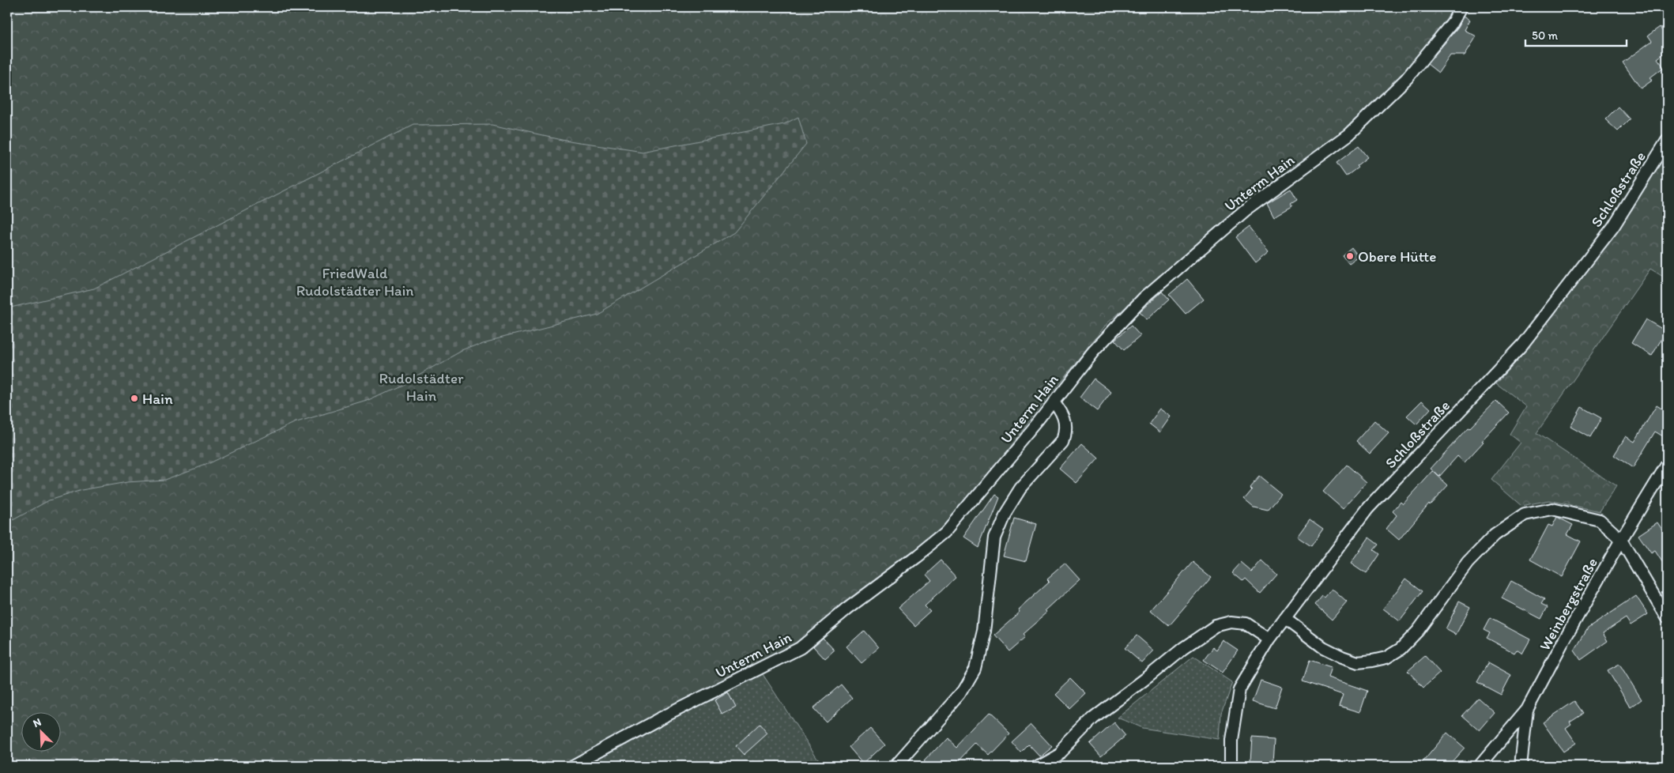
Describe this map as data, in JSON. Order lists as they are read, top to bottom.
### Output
{
  "streets": {
    "street": ["Unterm Hain", "Schloßstraße", "Weinbergstraße"]
  },
  "parks": ["FriedWald Rudolstädter Hain", "Rudolstädter Hain"],
  "places": ["Obere Hütte", "Hain"],
  "scale_bar": "50 m",
  "north": "top left"
}
